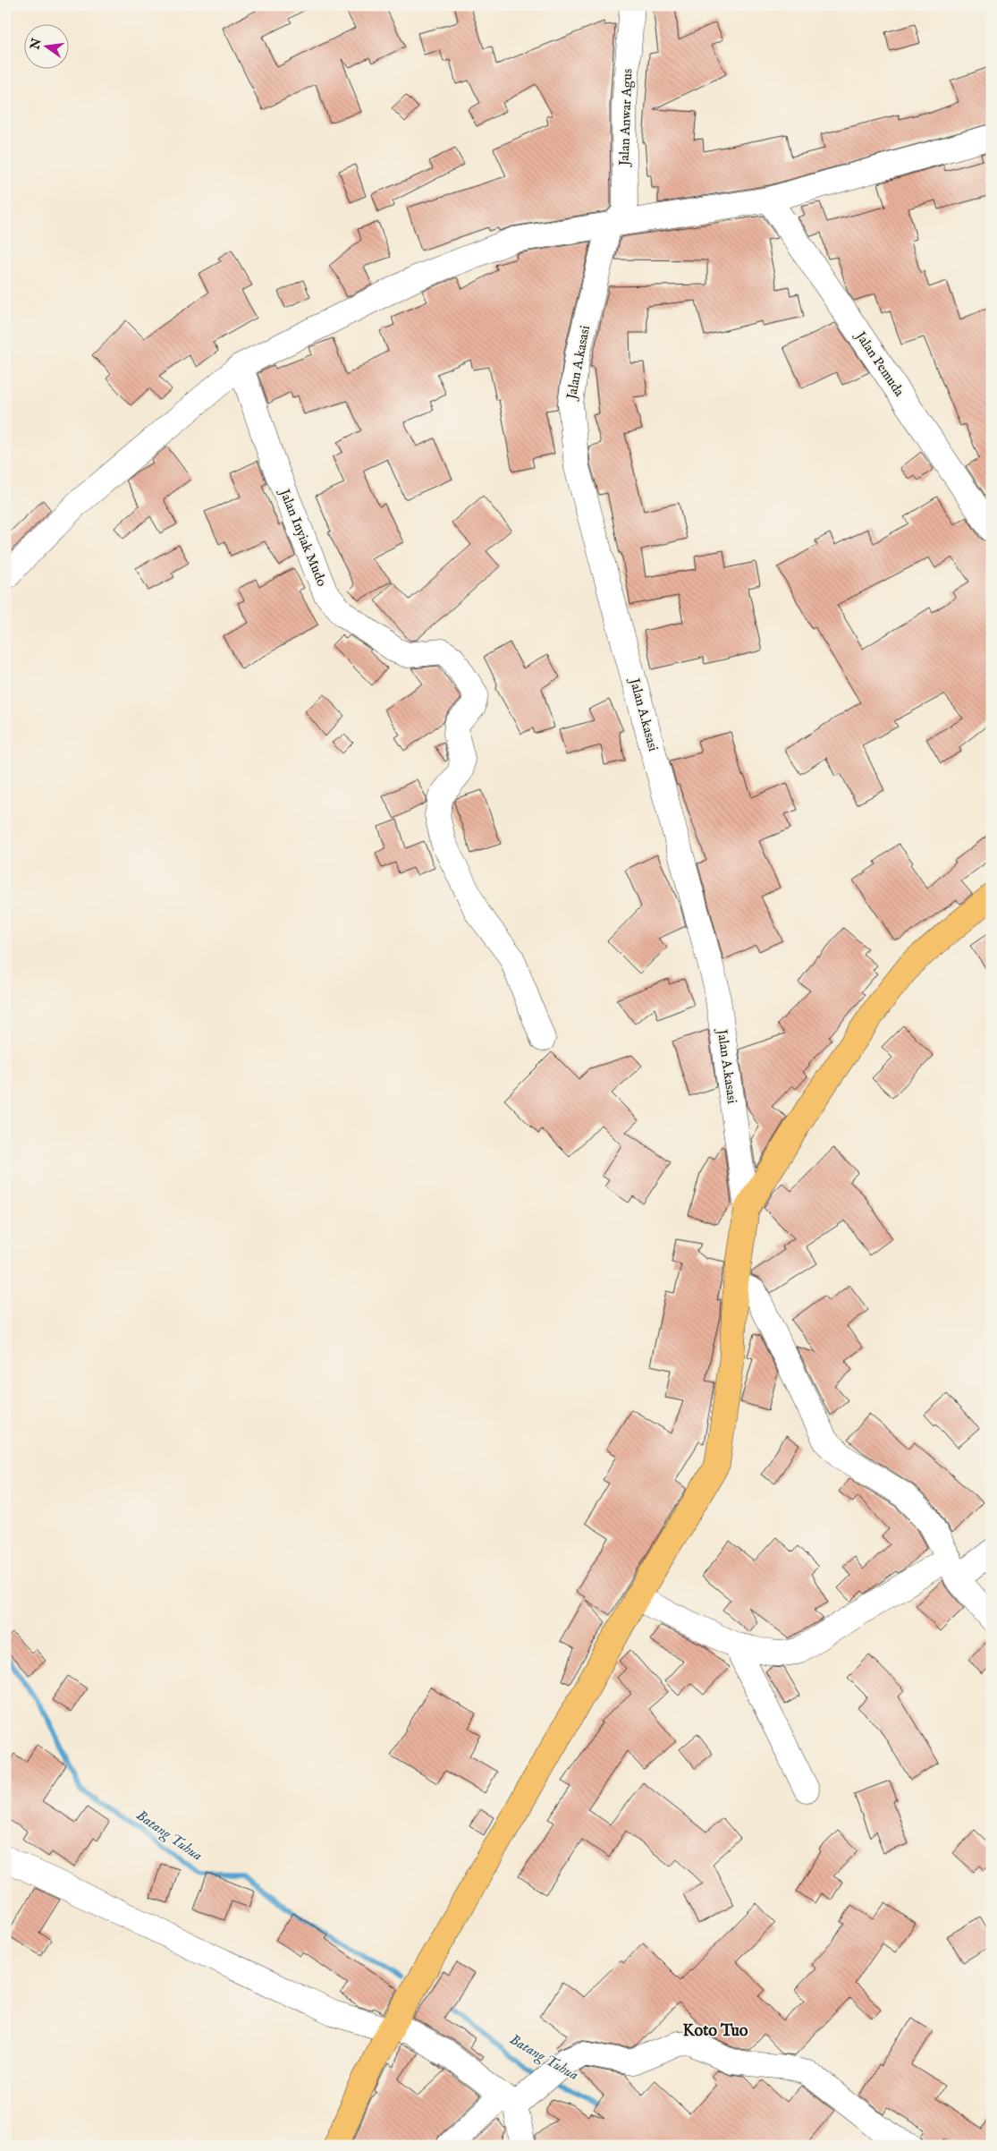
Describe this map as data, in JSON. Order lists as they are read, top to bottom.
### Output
{
  "streets": {
    "street": [
      "Jalan Anwar Agus",
      "Jalan A.kasasi",
      "Jalan Pemuda",
      "Jalan Inyiak Mudo"
    ]
  },
  "crossings": [
    ["Jalan Anwar Agus", "Jalan A.kasasi"]
  ],
  "districts": ["Koto Tuo"],
  "water": ["Batang Tuhua"],
  "north": "left"
}
